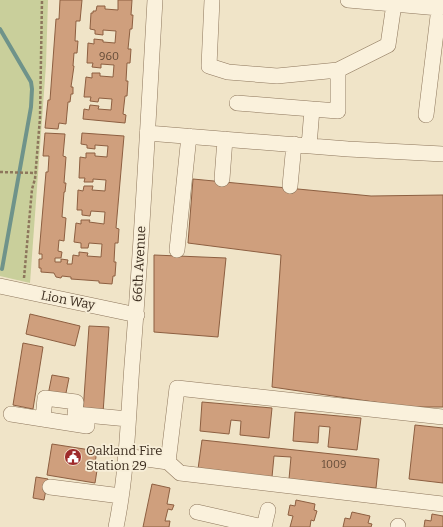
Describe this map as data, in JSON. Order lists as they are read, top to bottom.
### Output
{
  "streets": {
    "street": ["66th Avenue", "Lion Way"]
  },
  "crossings": [
    ["66th Avenue", "Lion Way"]
  ],
  "places": {
    "public building": ["Oakland Fire Station 29"]
  },
  "house_numbers": ["960", "1009"]
}
